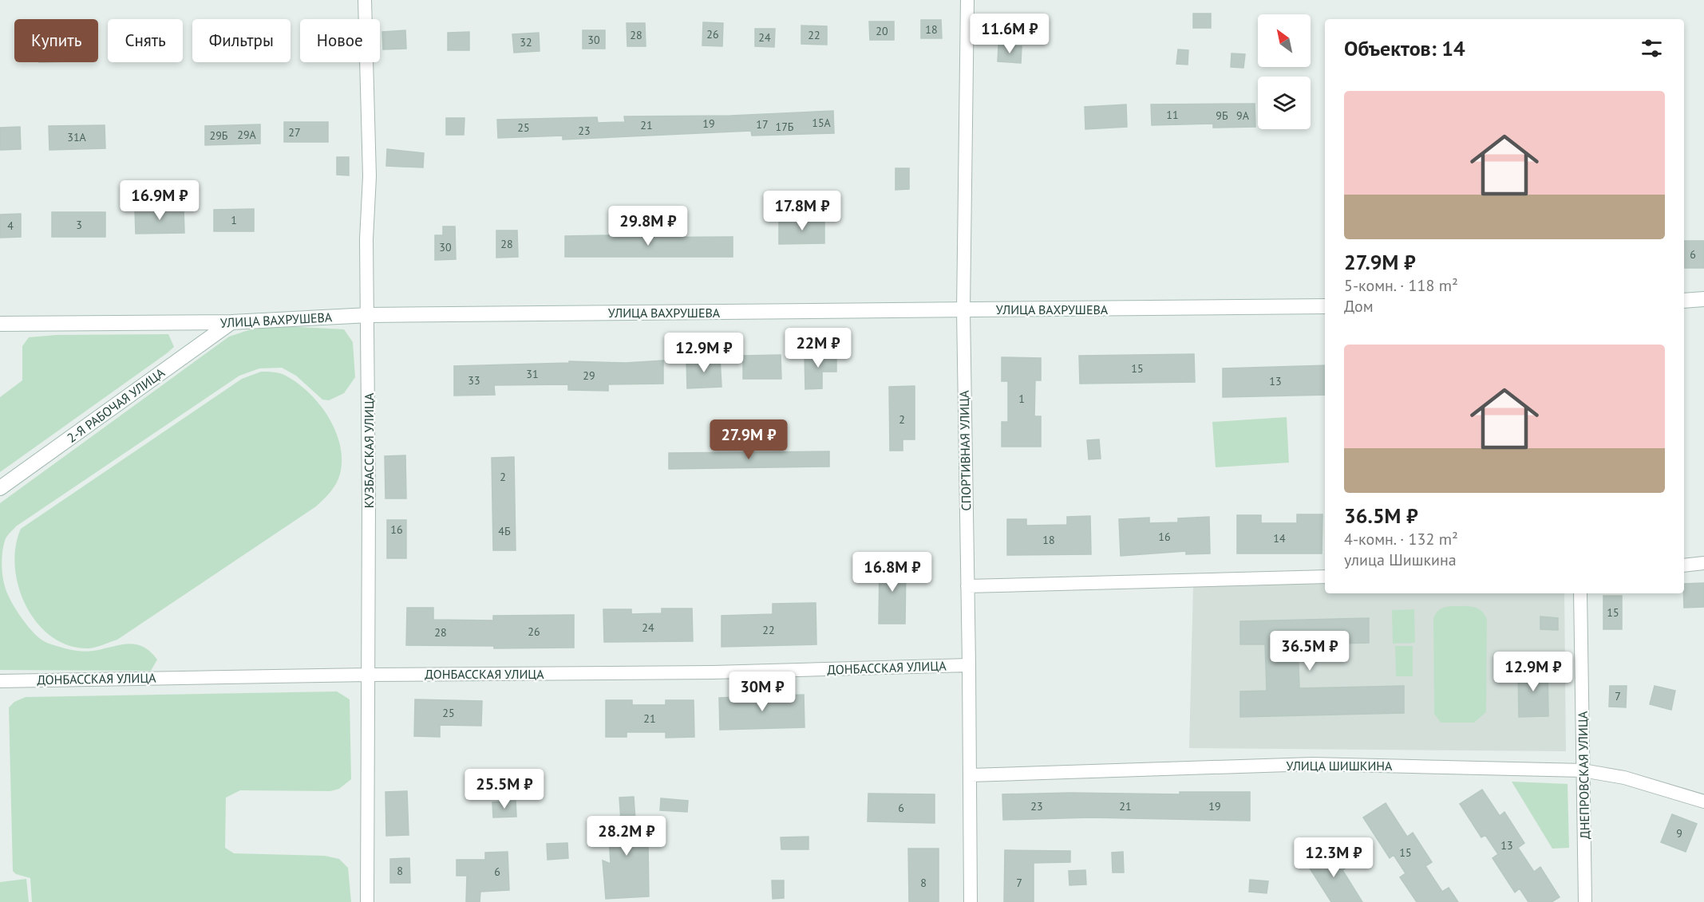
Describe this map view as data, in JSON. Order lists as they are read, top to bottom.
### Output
{
  "streets": {
    "main road": ["УЛИЦА ВАХРУШЕВА", "2-Я РАБОЧАЯ УЛИЦА"],
    "street": [
      "КУЗБАССКАЯ УЛИЦА",
      "СПОРТИВНАЯ УЛИЦА",
      "ДОНБАССКАЯ УЛИЦА",
      "УЛИЦА ШИШКИНА",
      "ДНЕПРОВСКАЯ УЛИЦА"
    ]
  },
  "crossings": [
    ["УЛИЦА ВАХРУШЕВА", "2-Я РАБОЧАЯ УЛИЦА"],
    ["УЛИЦА ВАХРУШЕВА", "КУЗБАССКАЯ УЛИЦА"],
    ["УЛИЦА ВАХРУШЕВА", "СПОРТИВНАЯ УЛИЦА"],
    ["КУЗБАССКАЯ УЛИЦА", "ДОНБАССКАЯ УЛИЦА"],
    ["СПОРТИВНАЯ УЛИЦА", "ДОНБАССКАЯ УЛИЦА"],
    ["СПОРТИВНАЯ УЛИЦА", "УЛИЦА ШИШКИНА"],
    ["УЛИЦА ШИШКИНА", "ДНЕПРОВСКАЯ УЛИЦА"]
  ],
  "house_numbers": [
    "18",
    "20",
    "26",
    "28",
    "22",
    "24",
    "30",
    "32",
    "11",
    "9Б",
    "9А",
    "15А",
    "19",
    "17",
    "21",
    "17Б",
    "25",
    "23",
    "27",
    "29А",
    "29Б",
    "31А",
    "1",
    "3",
    "4",
    "28",
    "30",
    "6",
    "15",
    "31",
    "29",
    "33",
    "13",
    "1",
    "2",
    "2",
    "16",
    "4Б",
    "16",
    "14",
    "18",
    "15",
    "24",
    "22",
    "26",
    "28",
    "7",
    "25",
    "21",
    "23",
    "21",
    "19",
    "6",
    "9",
    "13",
    "15",
    "8",
    "6",
    "8",
    "7"
  ],
  "north": "top left",
  "page": {
    "price": [
      "11.6M ₽",
      "16.9M ₽",
      "17.8M ₽",
      "29.8M ₽",
      "22M ₽",
      "12.9M ₽",
      "27.9M ₽",
      "16.8M ₽",
      "36.5M ₽",
      "12.9M ₽",
      "30M ₽",
      "25.5M ₽",
      "28.2M ₽",
      "12.3M ₽"
    ],
    "chip": [
      "Купить",
      "Снять",
      "Фильтры",
      "Новое"
    ],
    "heading": "Объектов: 14",
    "list": [
      {
        "name": "27.9M ₽",
        "note": "5-комн. · 118 m² · Дом"
      },
      {
        "name": "36.5M ₽",
        "note": "4-комн. · 132 m² · улица Шишкина"
      }
    ]
  }
}
